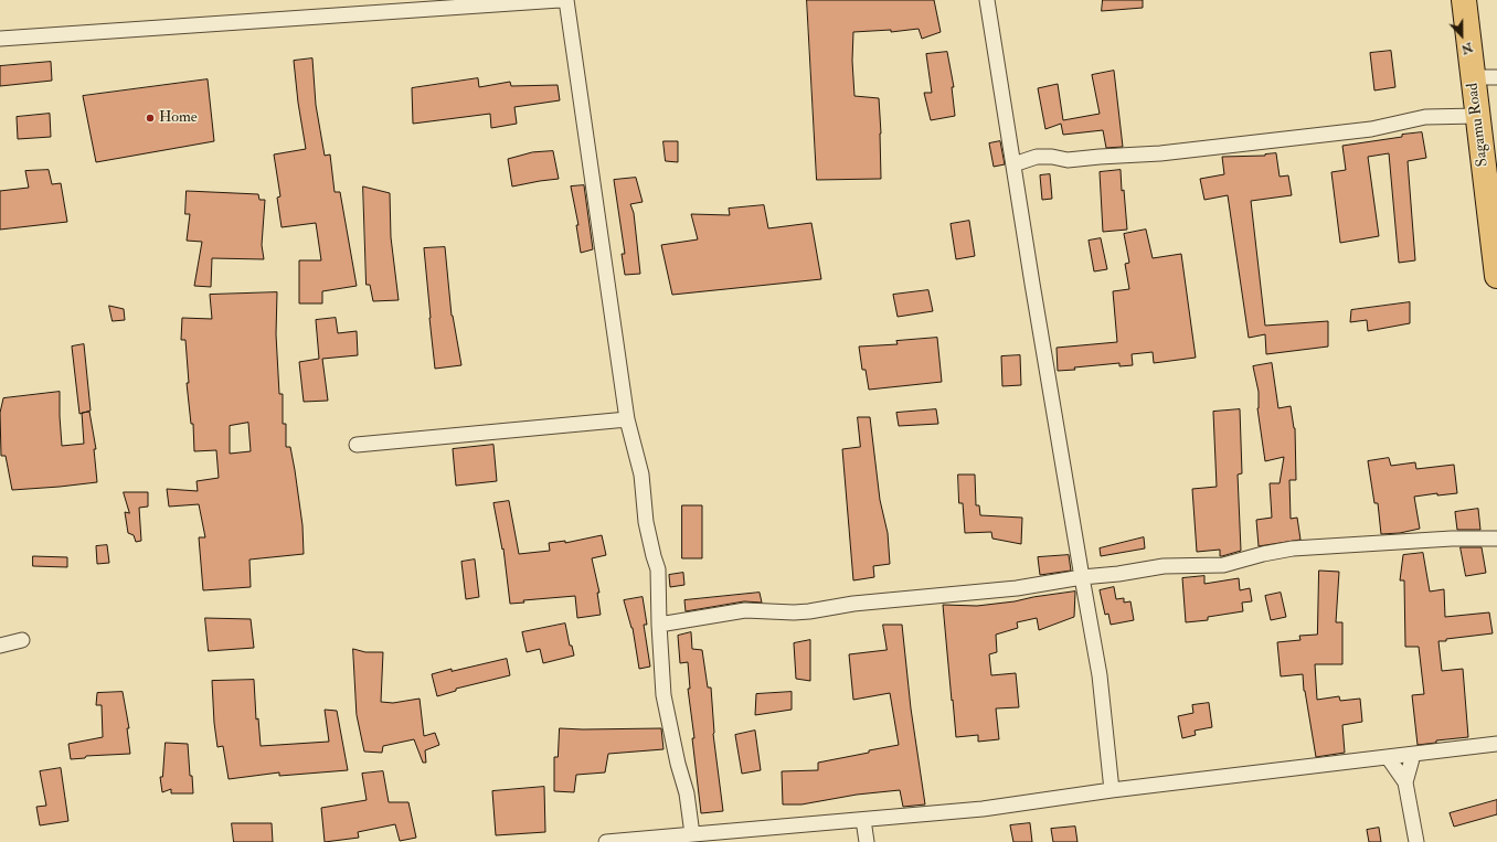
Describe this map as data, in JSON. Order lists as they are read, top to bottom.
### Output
{
  "streets": {
    "highway": ["Sagamu Road"]
  },
  "places": ["Home"],
  "north": "bottom"
}
